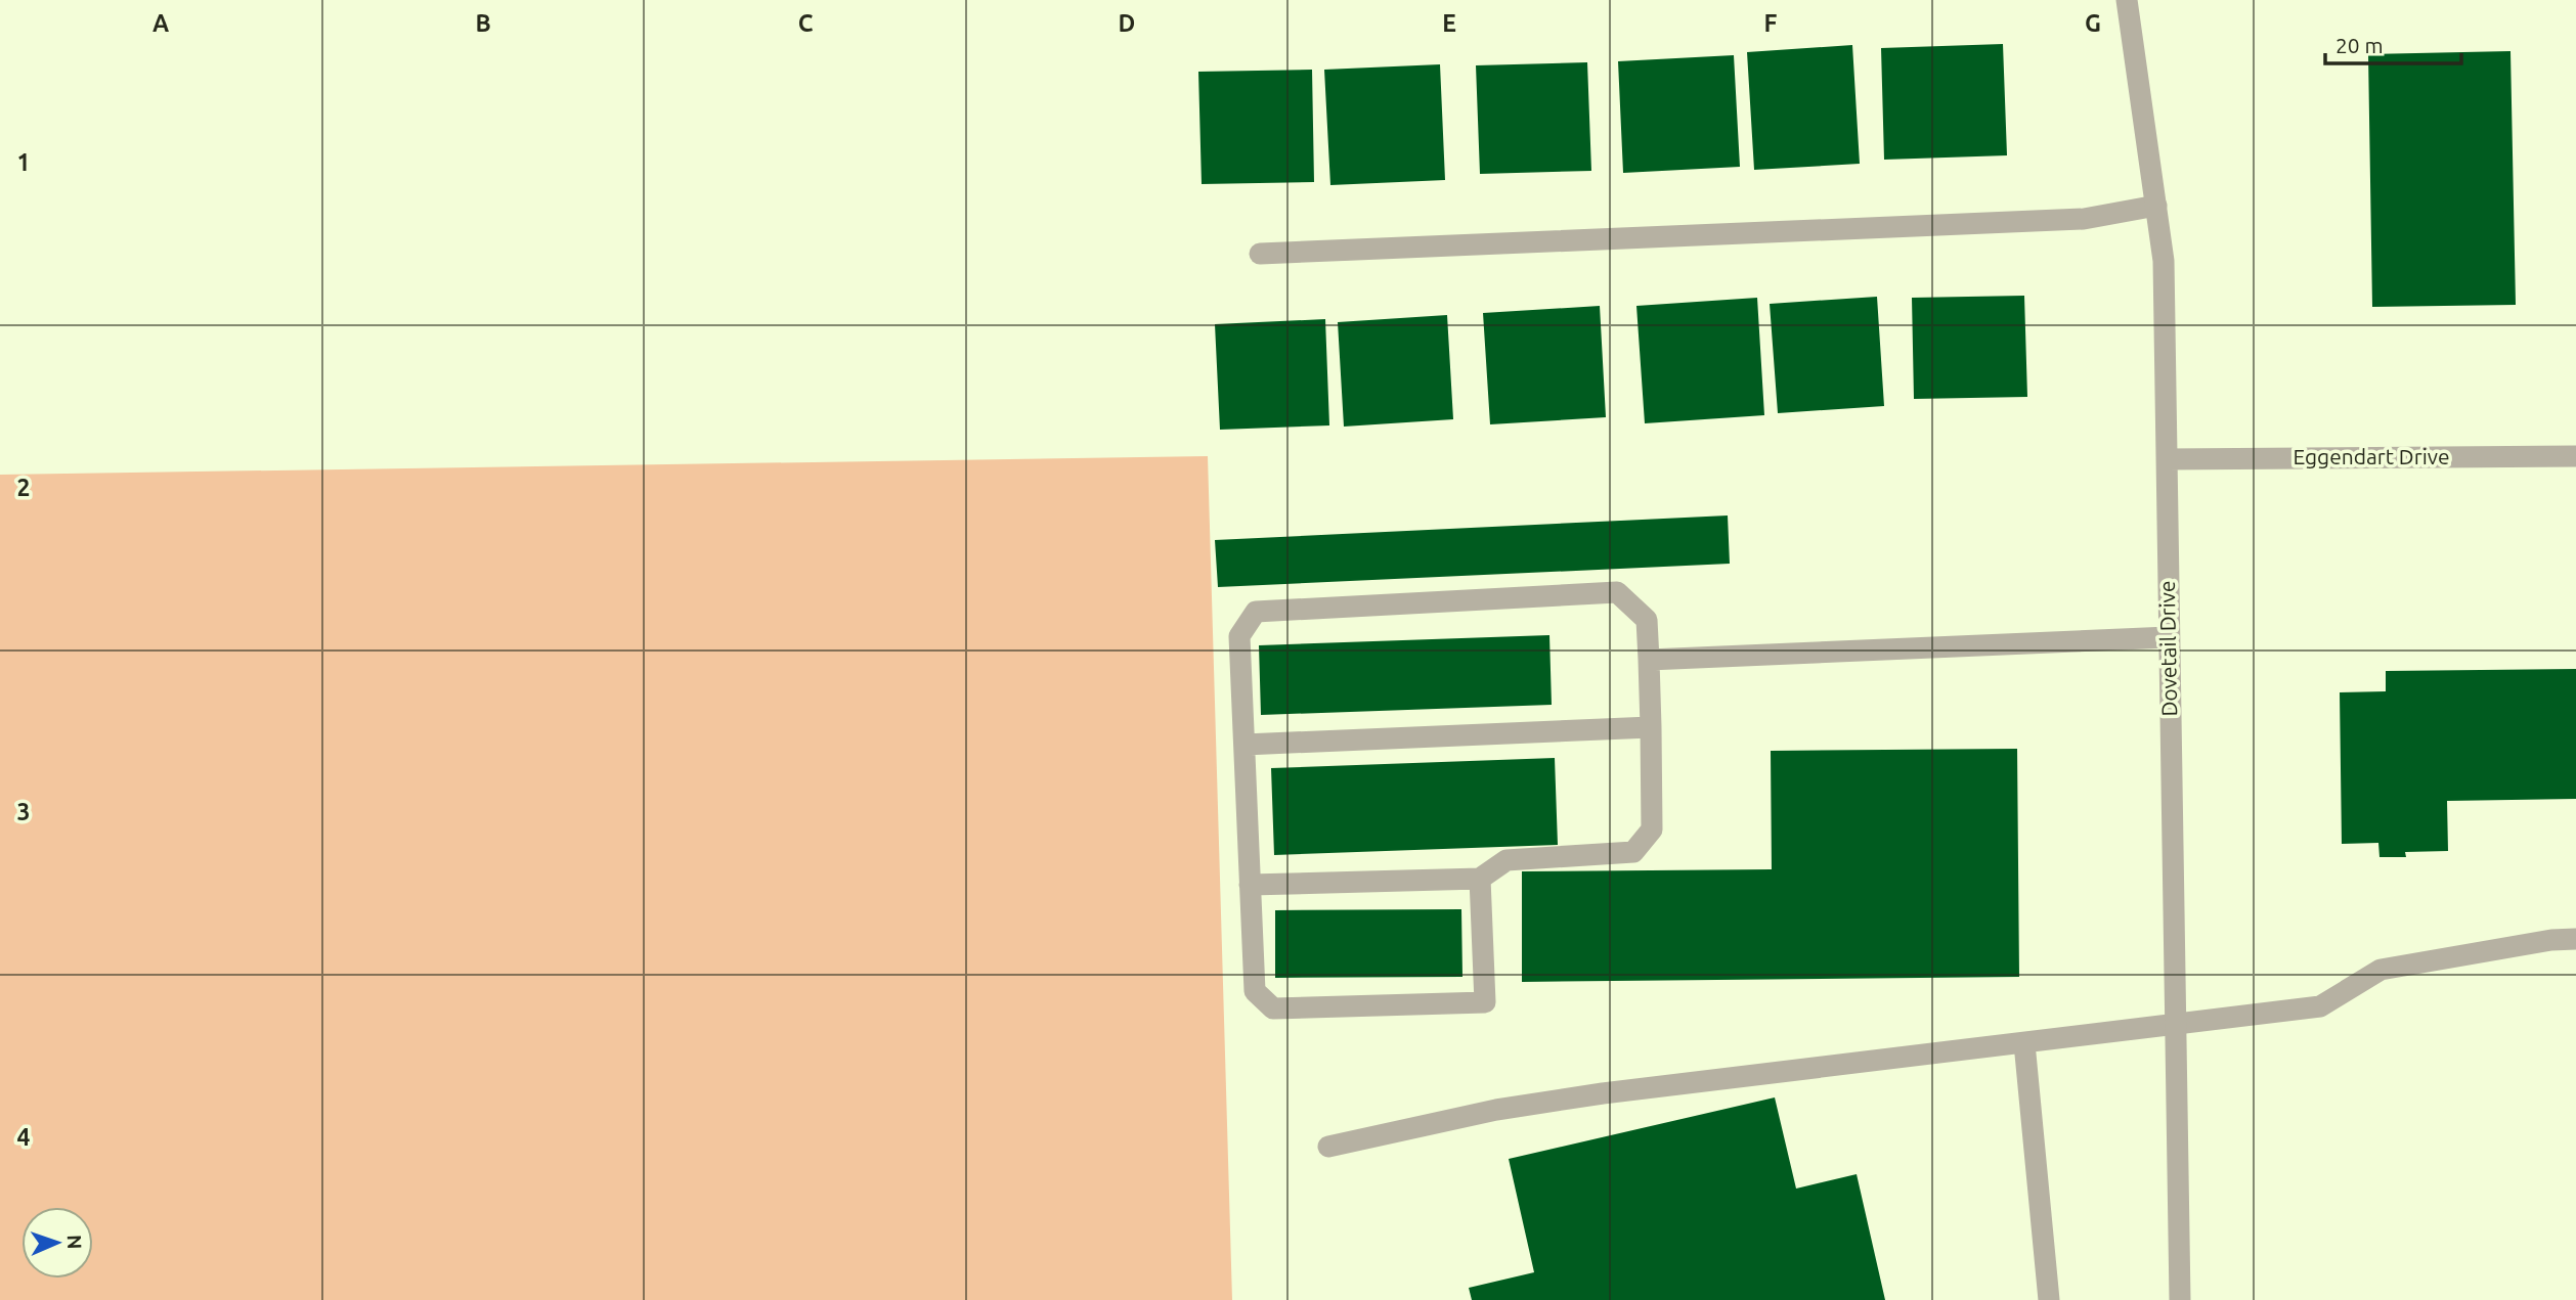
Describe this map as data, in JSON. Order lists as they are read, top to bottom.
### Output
{
  "streets": {
    "street": ["Eggendart Drive", "Dovetail Drive"]
  },
  "crossings": [
    ["Eggendart Drive", "Dovetail Drive"]
  ],
  "scale_bar": "20 m",
  "north": "right",
  "grid": {
    "columns": [
      "A",
      "B",
      "C",
      "D",
      "E",
      "F",
      "G"
    ],
    "rows": [
      "1",
      "2",
      "3",
      "4"
    ]
  }
}
